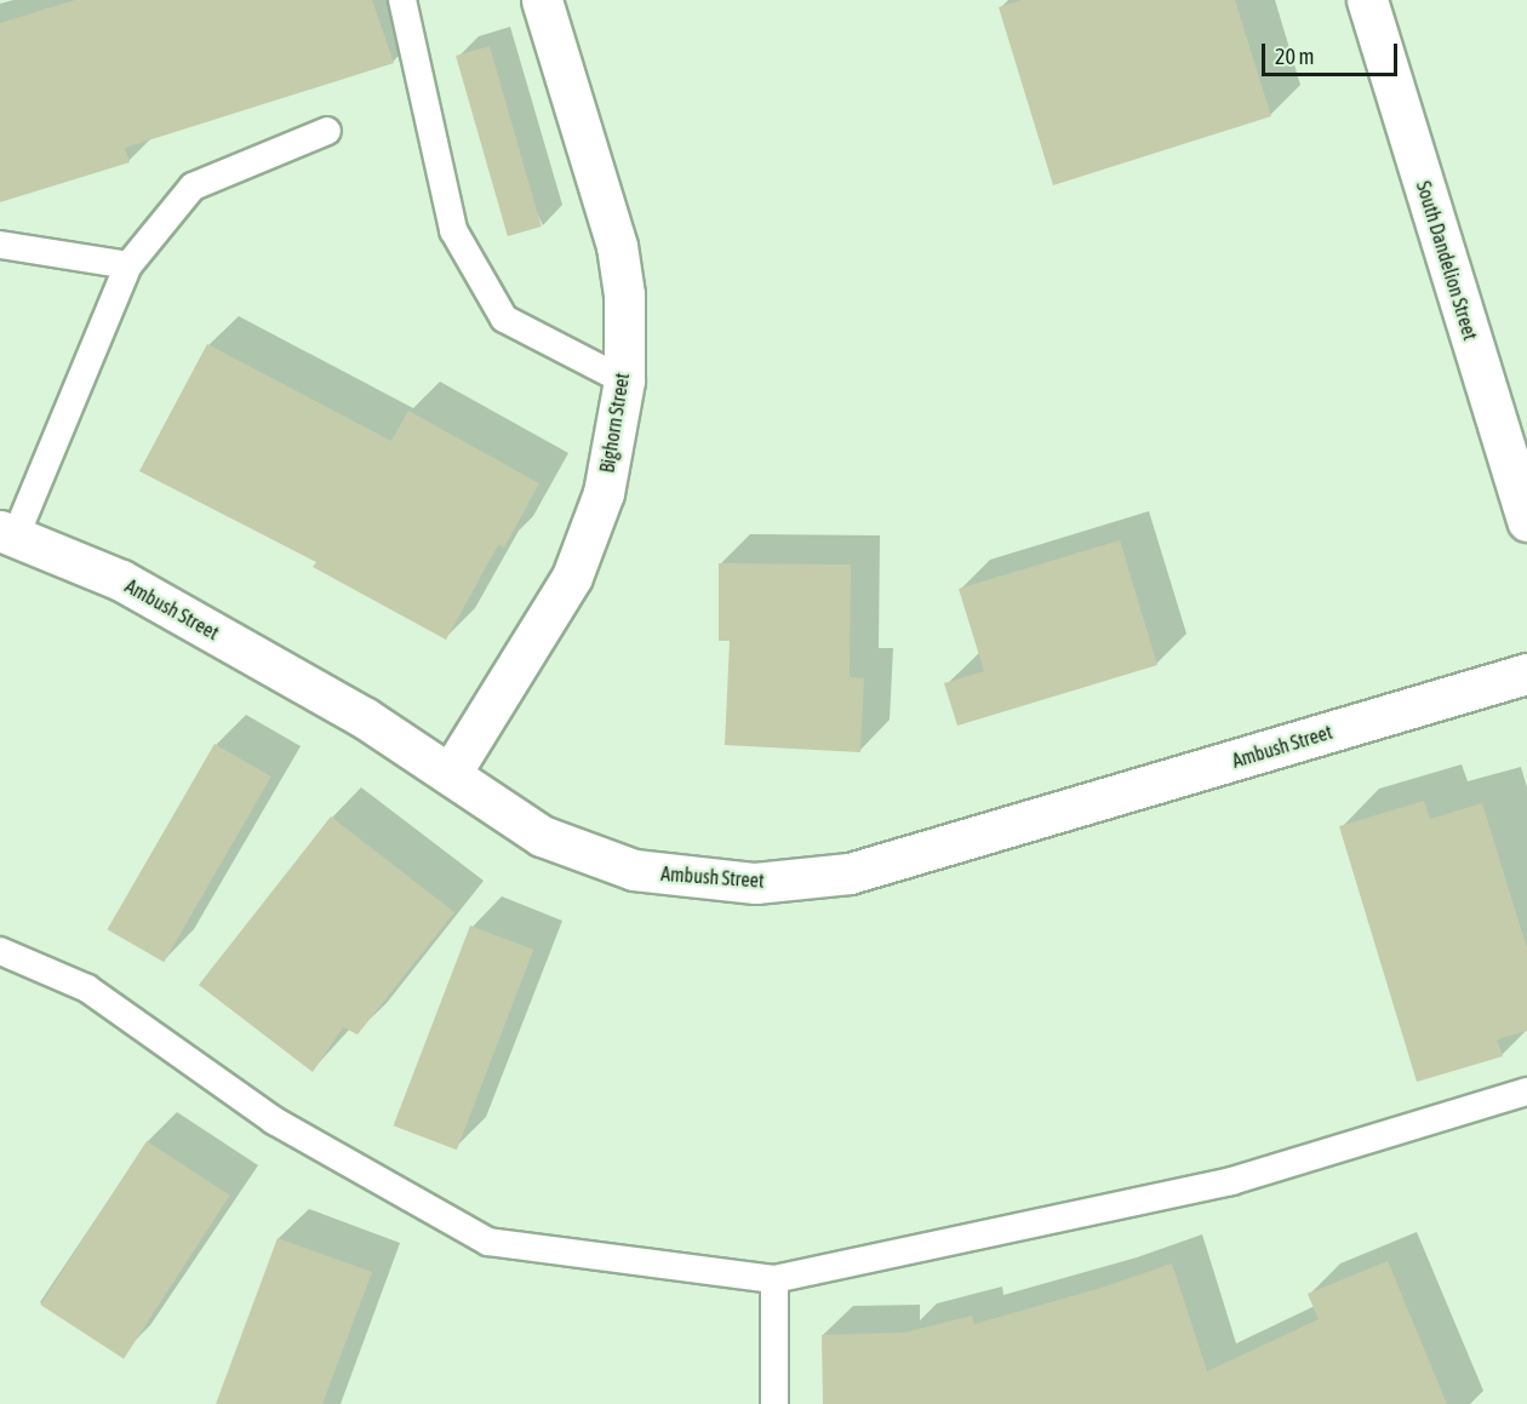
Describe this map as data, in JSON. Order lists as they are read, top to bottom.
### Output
{
  "streets": {
    "street": ["South Dandelion Street", "Bighorn Street", "Ambush Street"]
  },
  "crossings": [
    ["Bighorn Street", "Ambush Street"]
  ],
  "scale_bar": "20 m"
}
